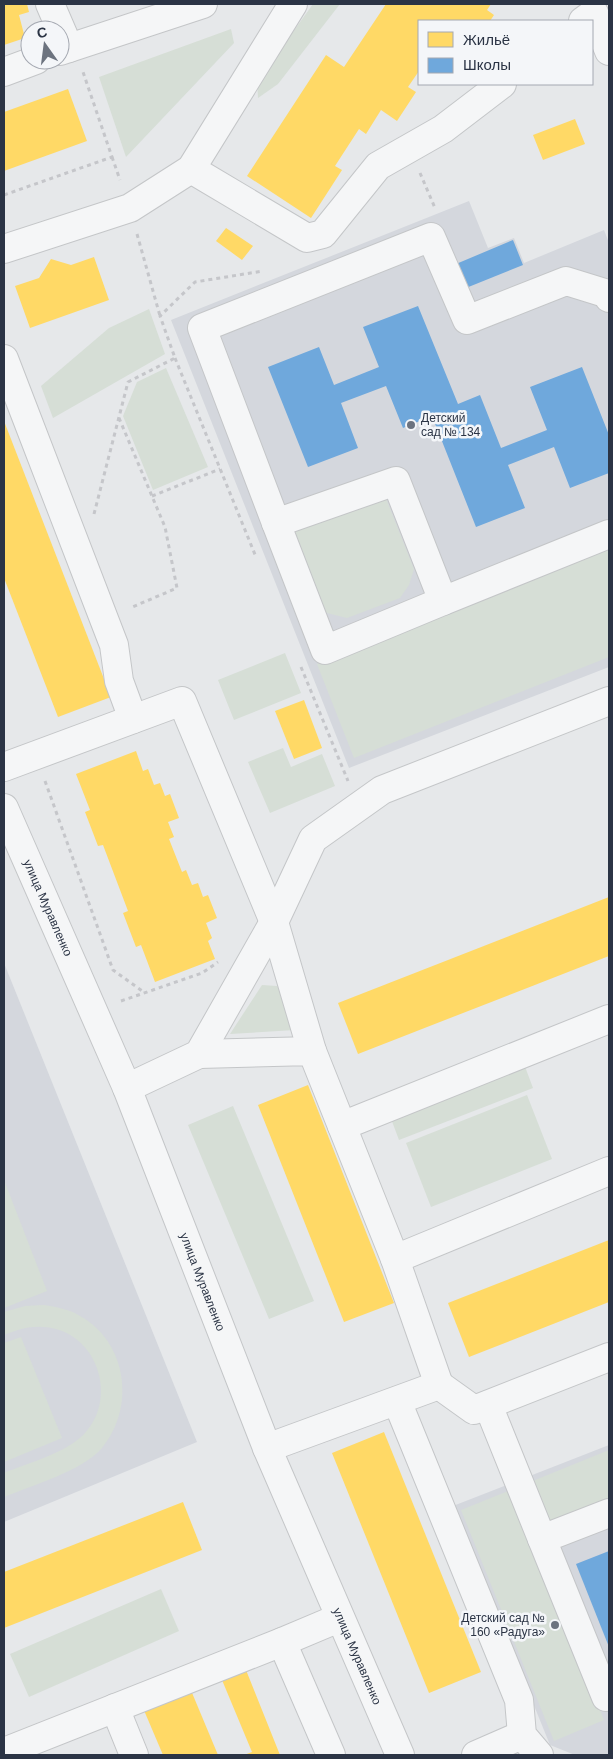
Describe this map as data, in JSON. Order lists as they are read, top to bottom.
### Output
{
  "streets": {
    "street": ["улица Муравленко"]
  },
  "places": ["Детский сад № 134", "Детский сад № 160 «Радуга»"],
  "legend": ["Жильё", "Школы"],
  "north": "top"
}
